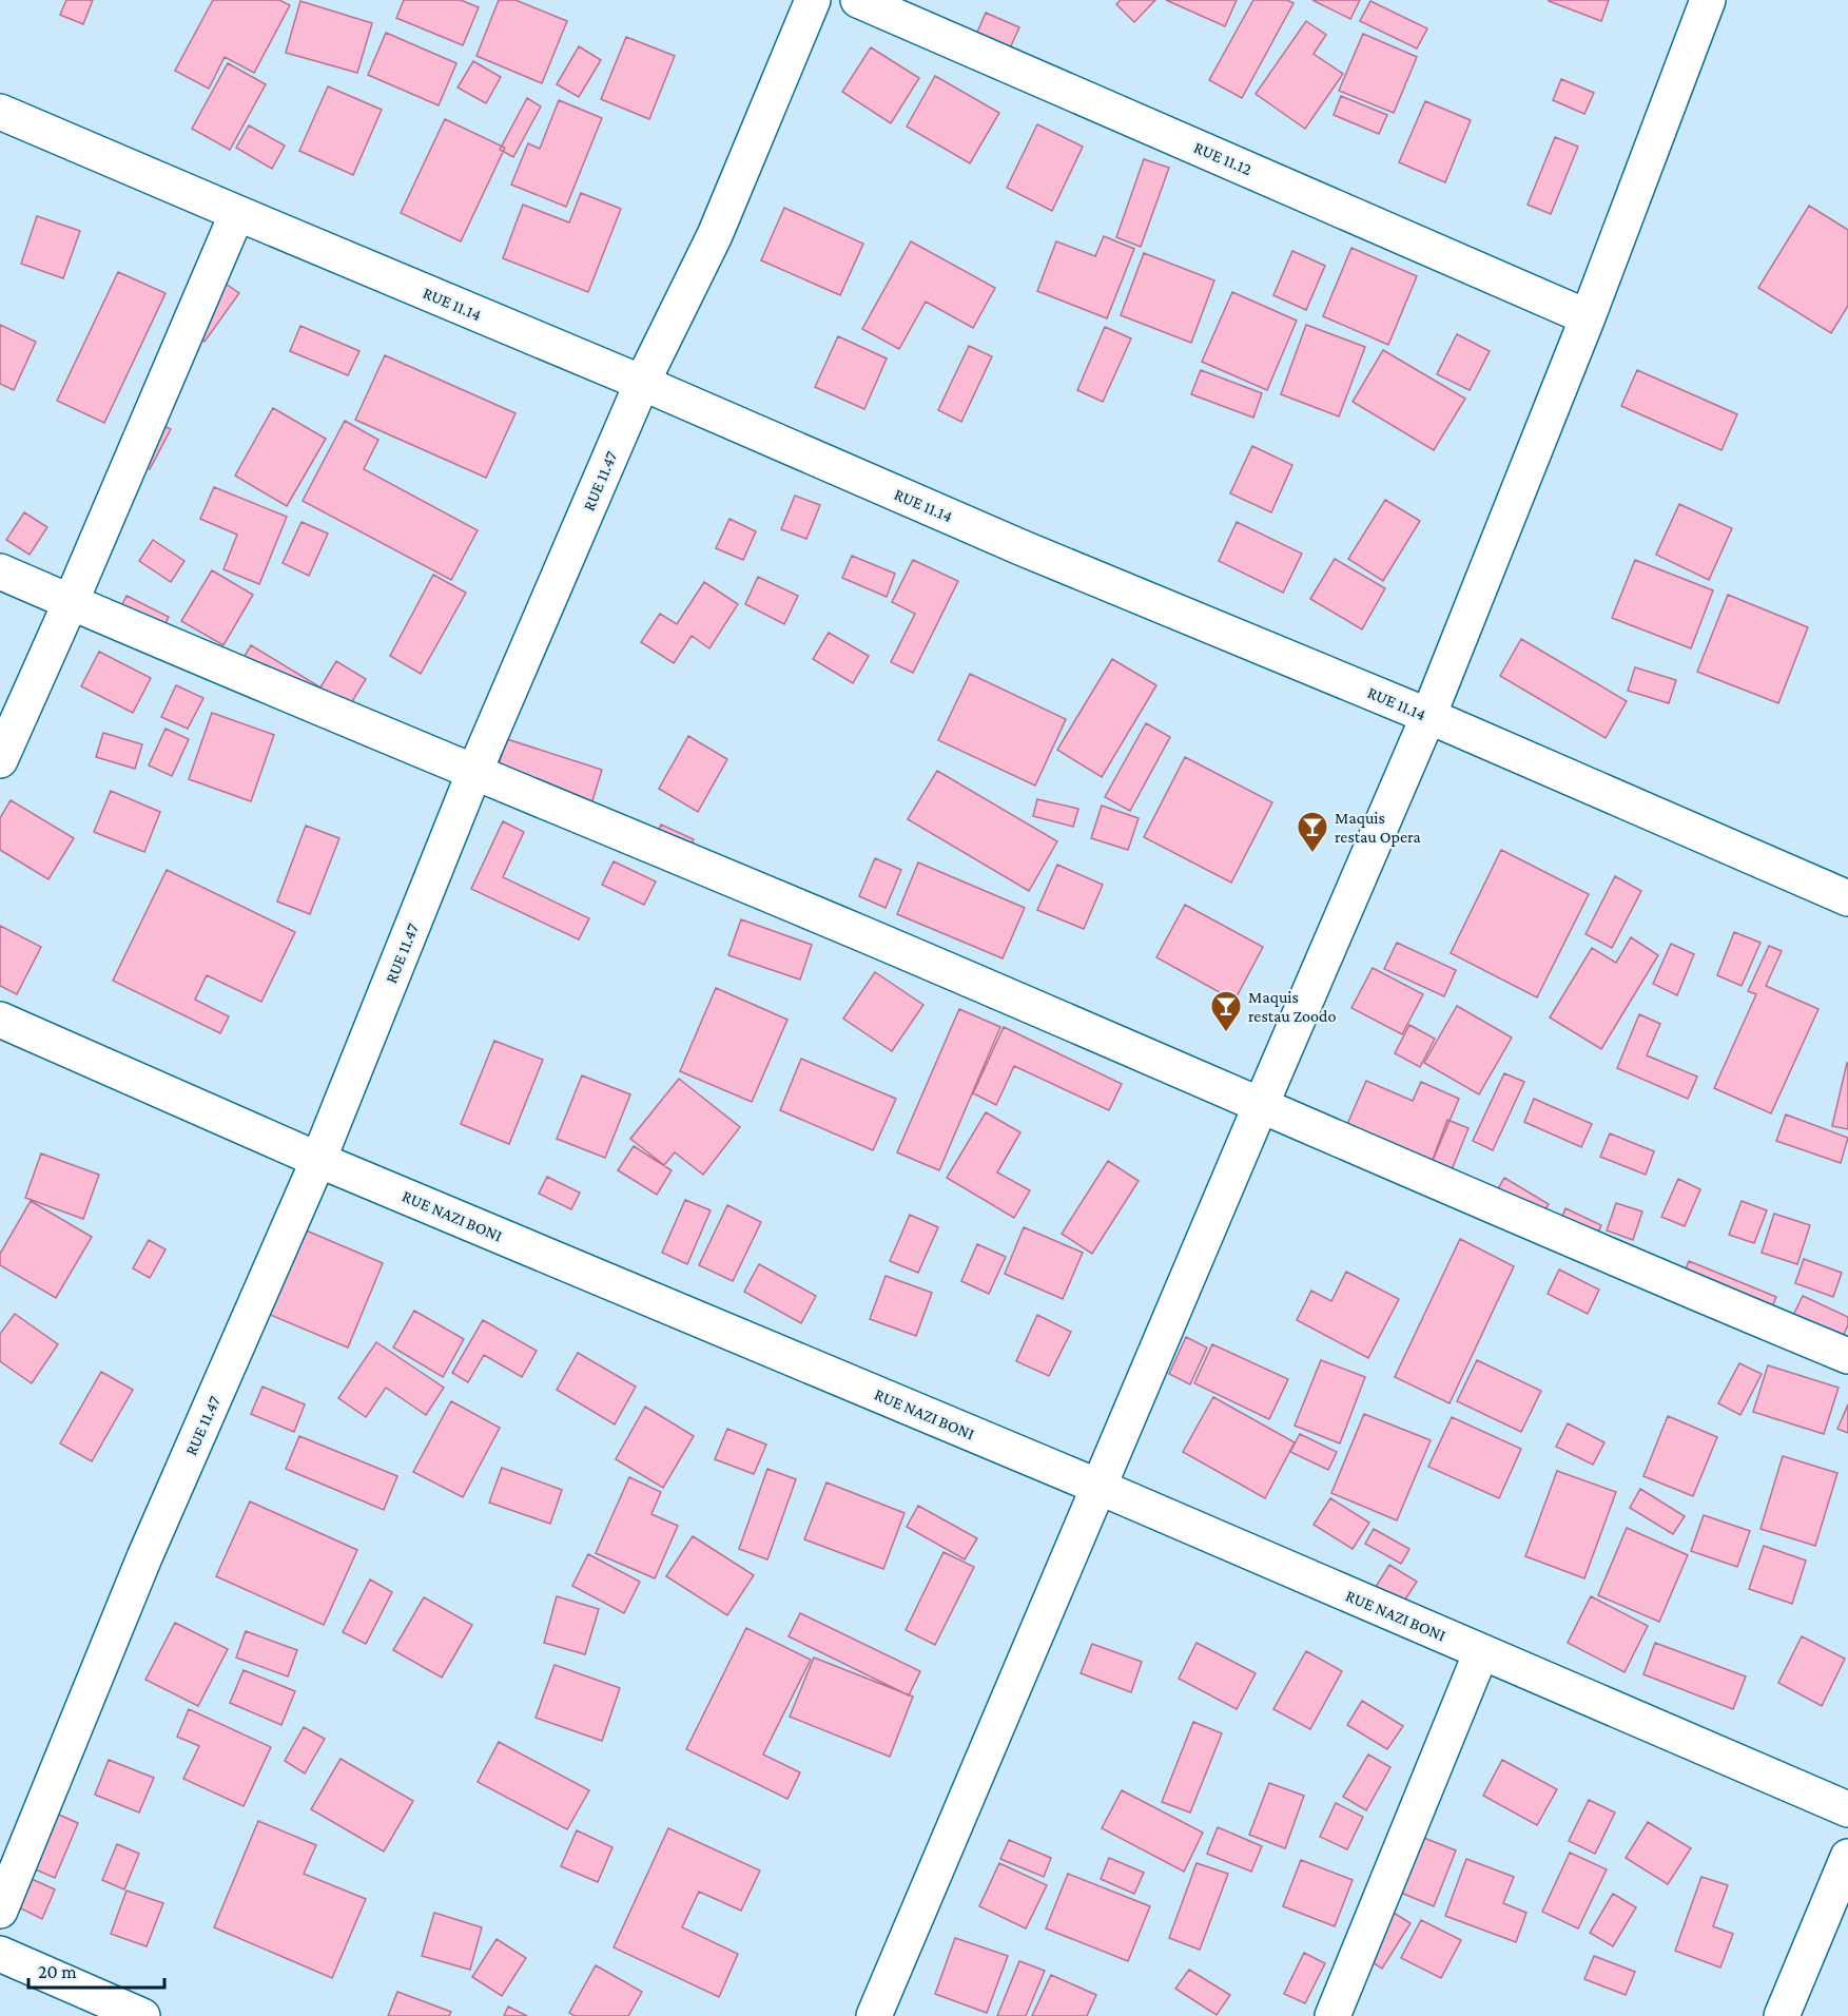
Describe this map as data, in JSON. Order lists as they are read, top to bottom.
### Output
{
  "streets": {
    "street": [
      "RUE 11.12",
      "RUE 11.14",
      "RUE 11.47",
      "RUE NAZI BONI"
    ]
  },
  "crossings": [
    ["RUE 11.14", "RUE 11.47"],
    ["RUE 11.47", "RUE NAZI BONI"]
  ],
  "places": {
    "bar": ["Maquis restau Opera", "Maquis restau Zoodo"]
  },
  "scale_bar": "20 m"
}
